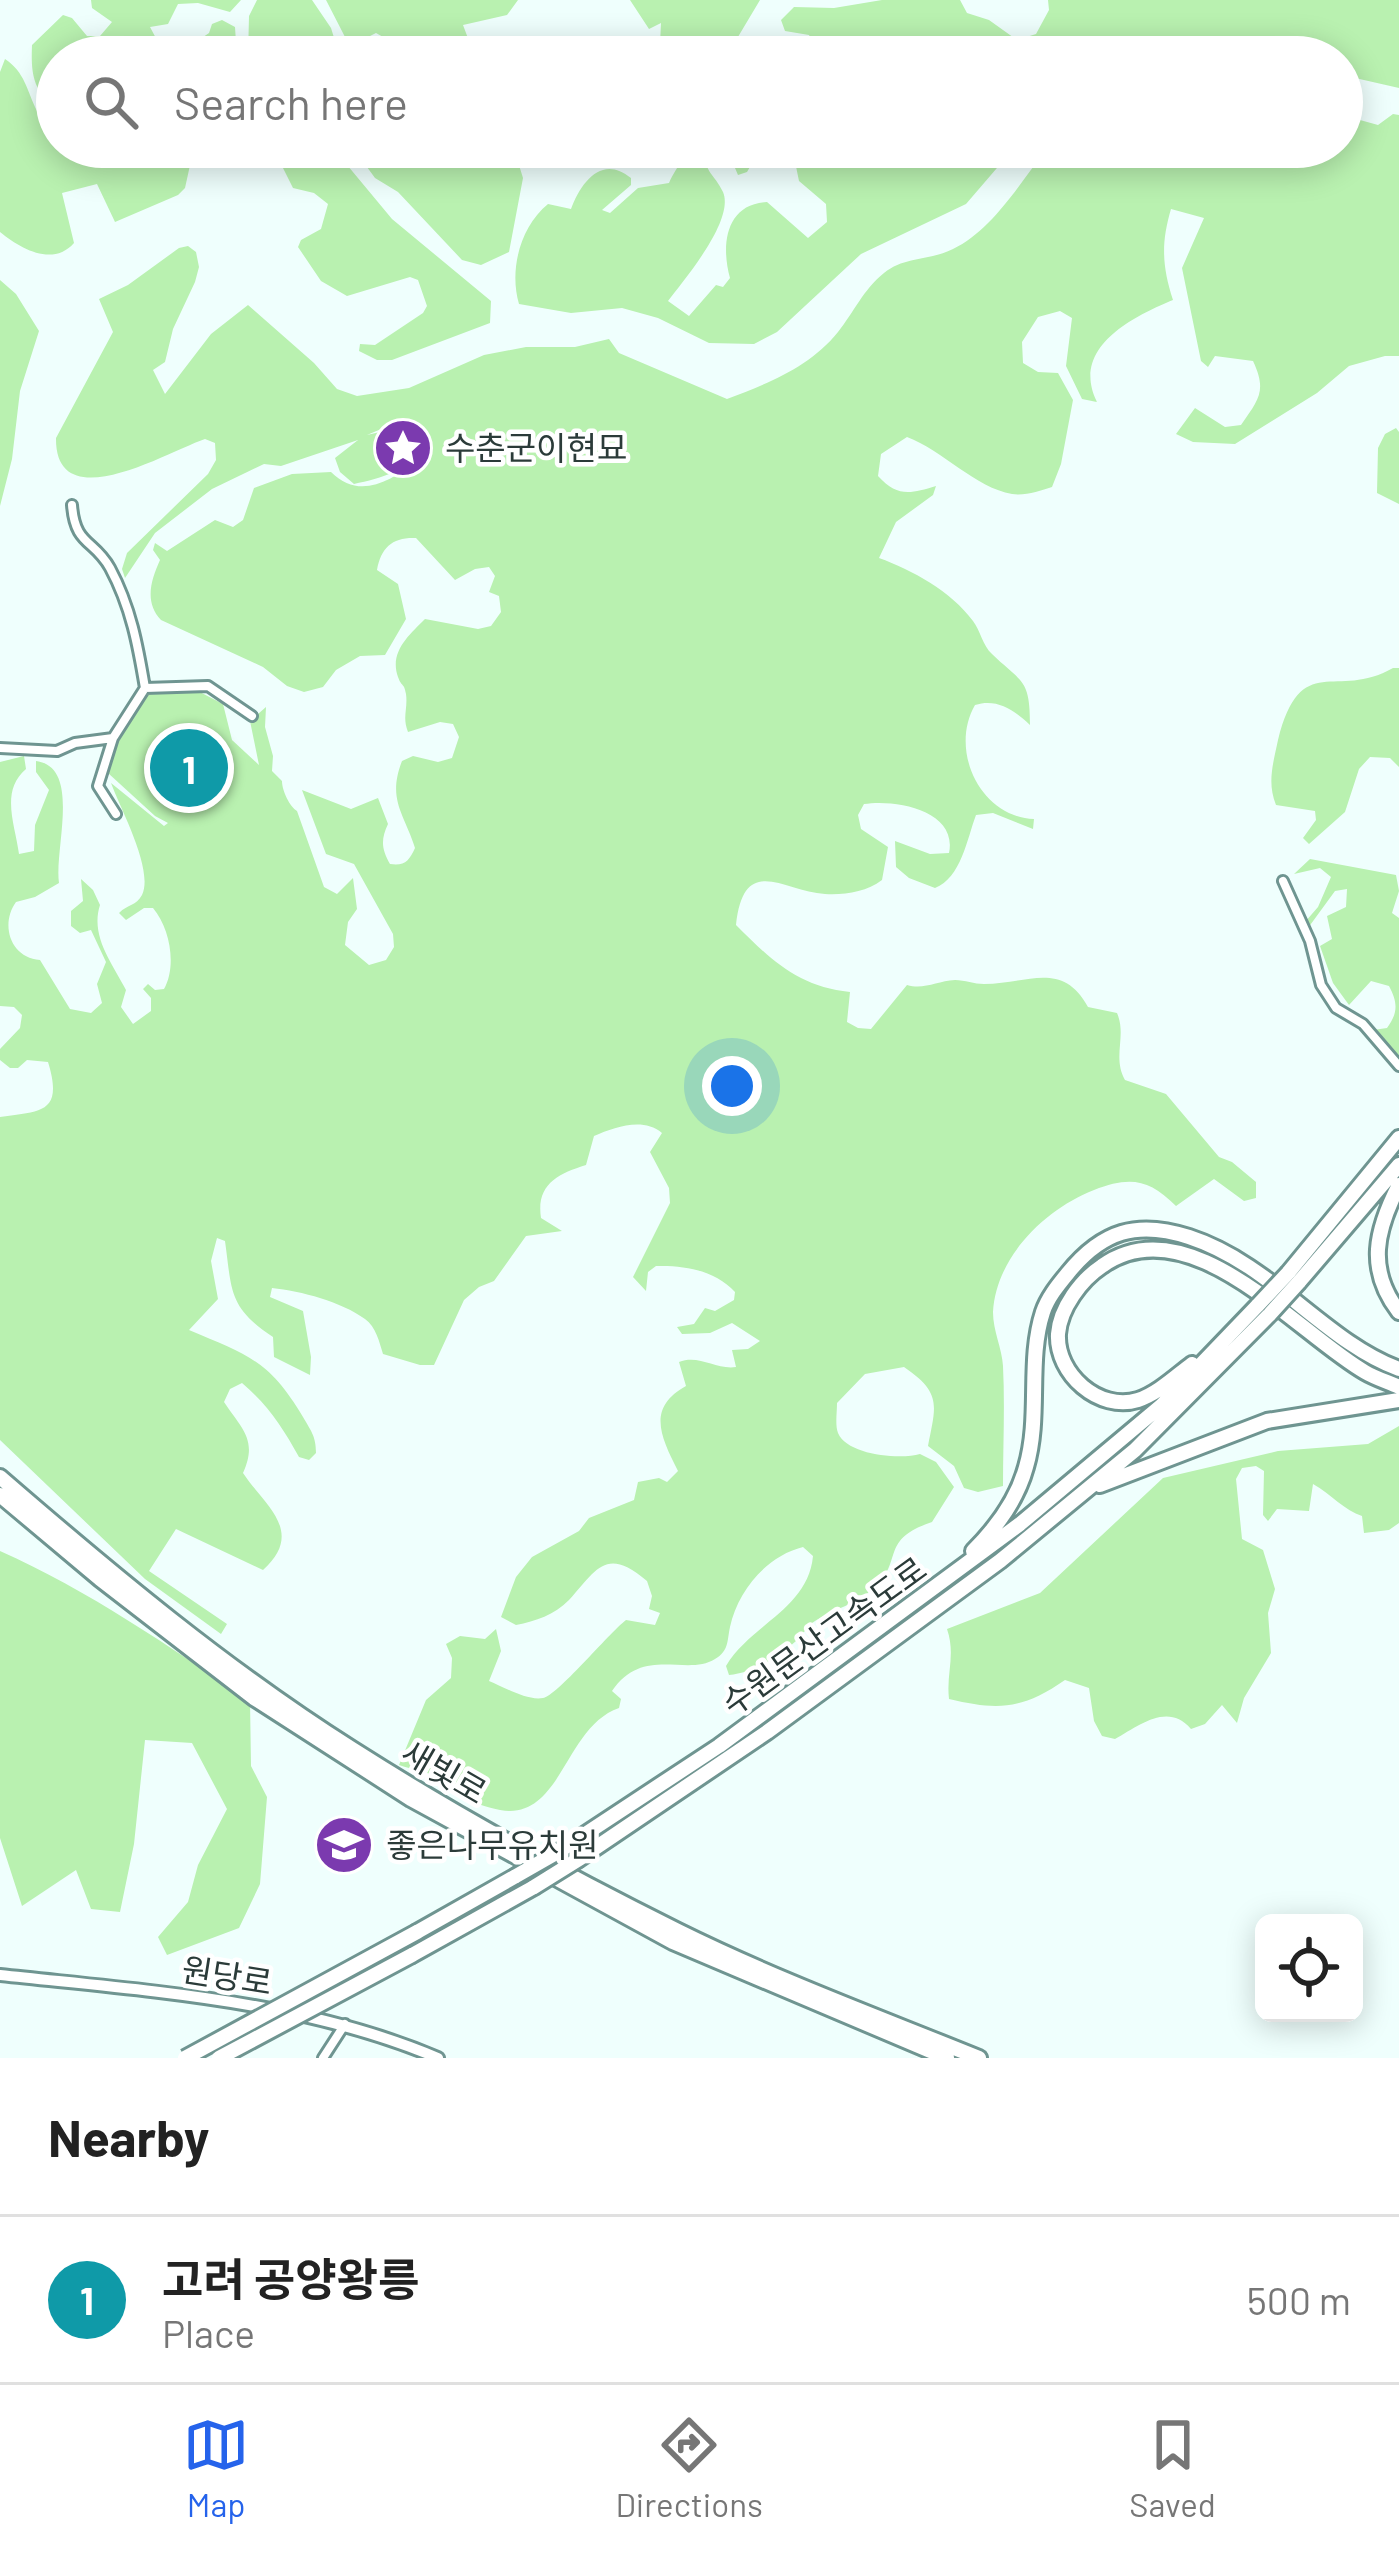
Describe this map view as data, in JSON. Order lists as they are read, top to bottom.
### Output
{
  "streets": {
    "highway": ["수원문산고속도로", "새빛로"],
    "main road": ["원당로"]
  },
  "places": {
    "place": ["수춘군이현묘"],
    "school or university": ["좋은나무유치원"]
  },
  "page": {
    "search": "Search here",
    "pins": "1",
    "heading": "Nearby",
    "list": [
      {
        "mark": "1",
        "name": "고려 공양왕릉",
        "note": "Place",
        "value": "500 m"
      }
    ],
    "nav": ["Map", "Directions", "Saved"]
  }
}
